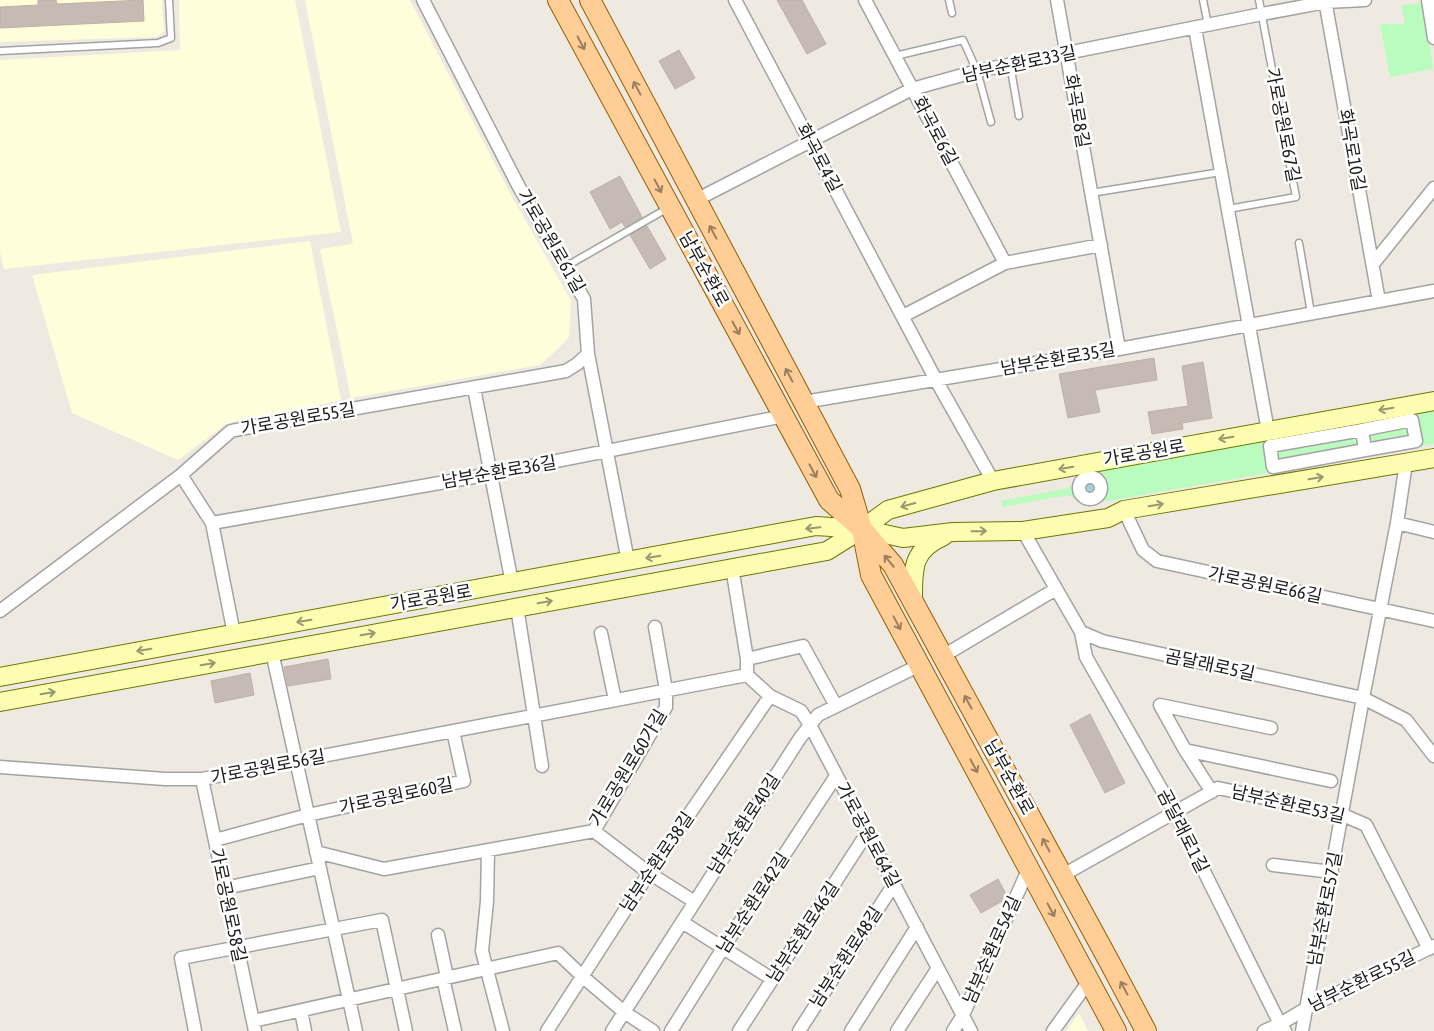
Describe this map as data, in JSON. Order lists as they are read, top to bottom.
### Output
{
  "streets": {
    "main road": ["남부순환로", "가로공원로"],
    "street": [
      "남부순환로33길",
      "화곡로8길",
      "화곡로6길",
      "화곡로10길",
      "화곡로4길",
      "가로공원로61길",
      "남부순환로35길",
      "가로공원로55길",
      "남부순환로36길",
      "가로공원로66길",
      "곰달래로5길",
      "가로공원로56길",
      "가로공원로60가길",
      "가로공원로60길",
      "남부순환로53길",
      "남부순환로40길",
      "곰달래로1길",
      "가로공원로64길",
      "남부순환로38길",
      "남부순환로42길",
      "가로공원로58길",
      "남부순환로57길",
      "남부순환로46길",
      "남부순환로54길",
      "남부순환로48길",
      "남부순환로55길"
    ],
    "lane": ["가로공원로67길"]
  },
  "crossings": [
    ["남부순환로33길", "화곡로8길"],
    ["남부순환로33길", "가로공원로67길"],
    ["남부순환로33길", "화곡로6길"],
    ["남부순환로33길", "화곡로10길"],
    ["남부순환로33길", "화곡로4길"],
    ["남부순환로33길", "남부순환로"],
    ["화곡로8길", "남부순환로35길"],
    ["화곡로10길", "남부순환로35길"],
    ["화곡로4길", "남부순환로35길"],
    ["화곡로4길", "가로공원로"],
    ["가로공원로61길", "가로공원로55길"],
    ["가로공원로61길", "가로공원로"],
    ["가로공원로61길", "남부순환로36길"],
    ["남부순환로", "남부순환로35길"],
    ["남부순환로", "가로공원로"],
    ["남부순환로", "남부순환로36길"],
    ["남부순환로", "남부순환로53길"],
    ["남부순환로", "남부순환로40길"],
    ["남부순환로", "남부순환로54길"],
    ["가로공원로", "가로공원로66길"],
    ["가로공원로66길", "남부순환로57길"],
    ["곰달래로5길", "곰달래로1길"],
    ["곰달래로5길", "남부순환로57길"],
    ["가로공원로56길", "가로공원로60가길"],
    ["가로공원로56길", "가로공원로60길"],
    ["가로공원로56길", "가로공원로64길"],
    ["가로공원로56길", "가로공원로58길"],
    ["가로공원로60길", "가로공원로58길"],
    ["남부순환로53길", "곰달래로1길"],
    ["남부순환로53길", "남부순환로57길"],
    ["남부순환로53길", "남부순환로55길"],
    ["남부순환로40길", "가로공원로64길"],
    ["곰달래로1길", "남부순환로55길"],
    ["가로공원로64길", "남부순환로38길"],
    ["가로공원로64길", "남부순환로42길"],
    ["가로공원로64길", "남부순환로46길"],
    ["가로공원로64길", "남부순환로54길"],
    ["가로공원로64길", "남부순환로48길"],
    ["남부순환로57길", "남부순환로55길"]
  ]
}
